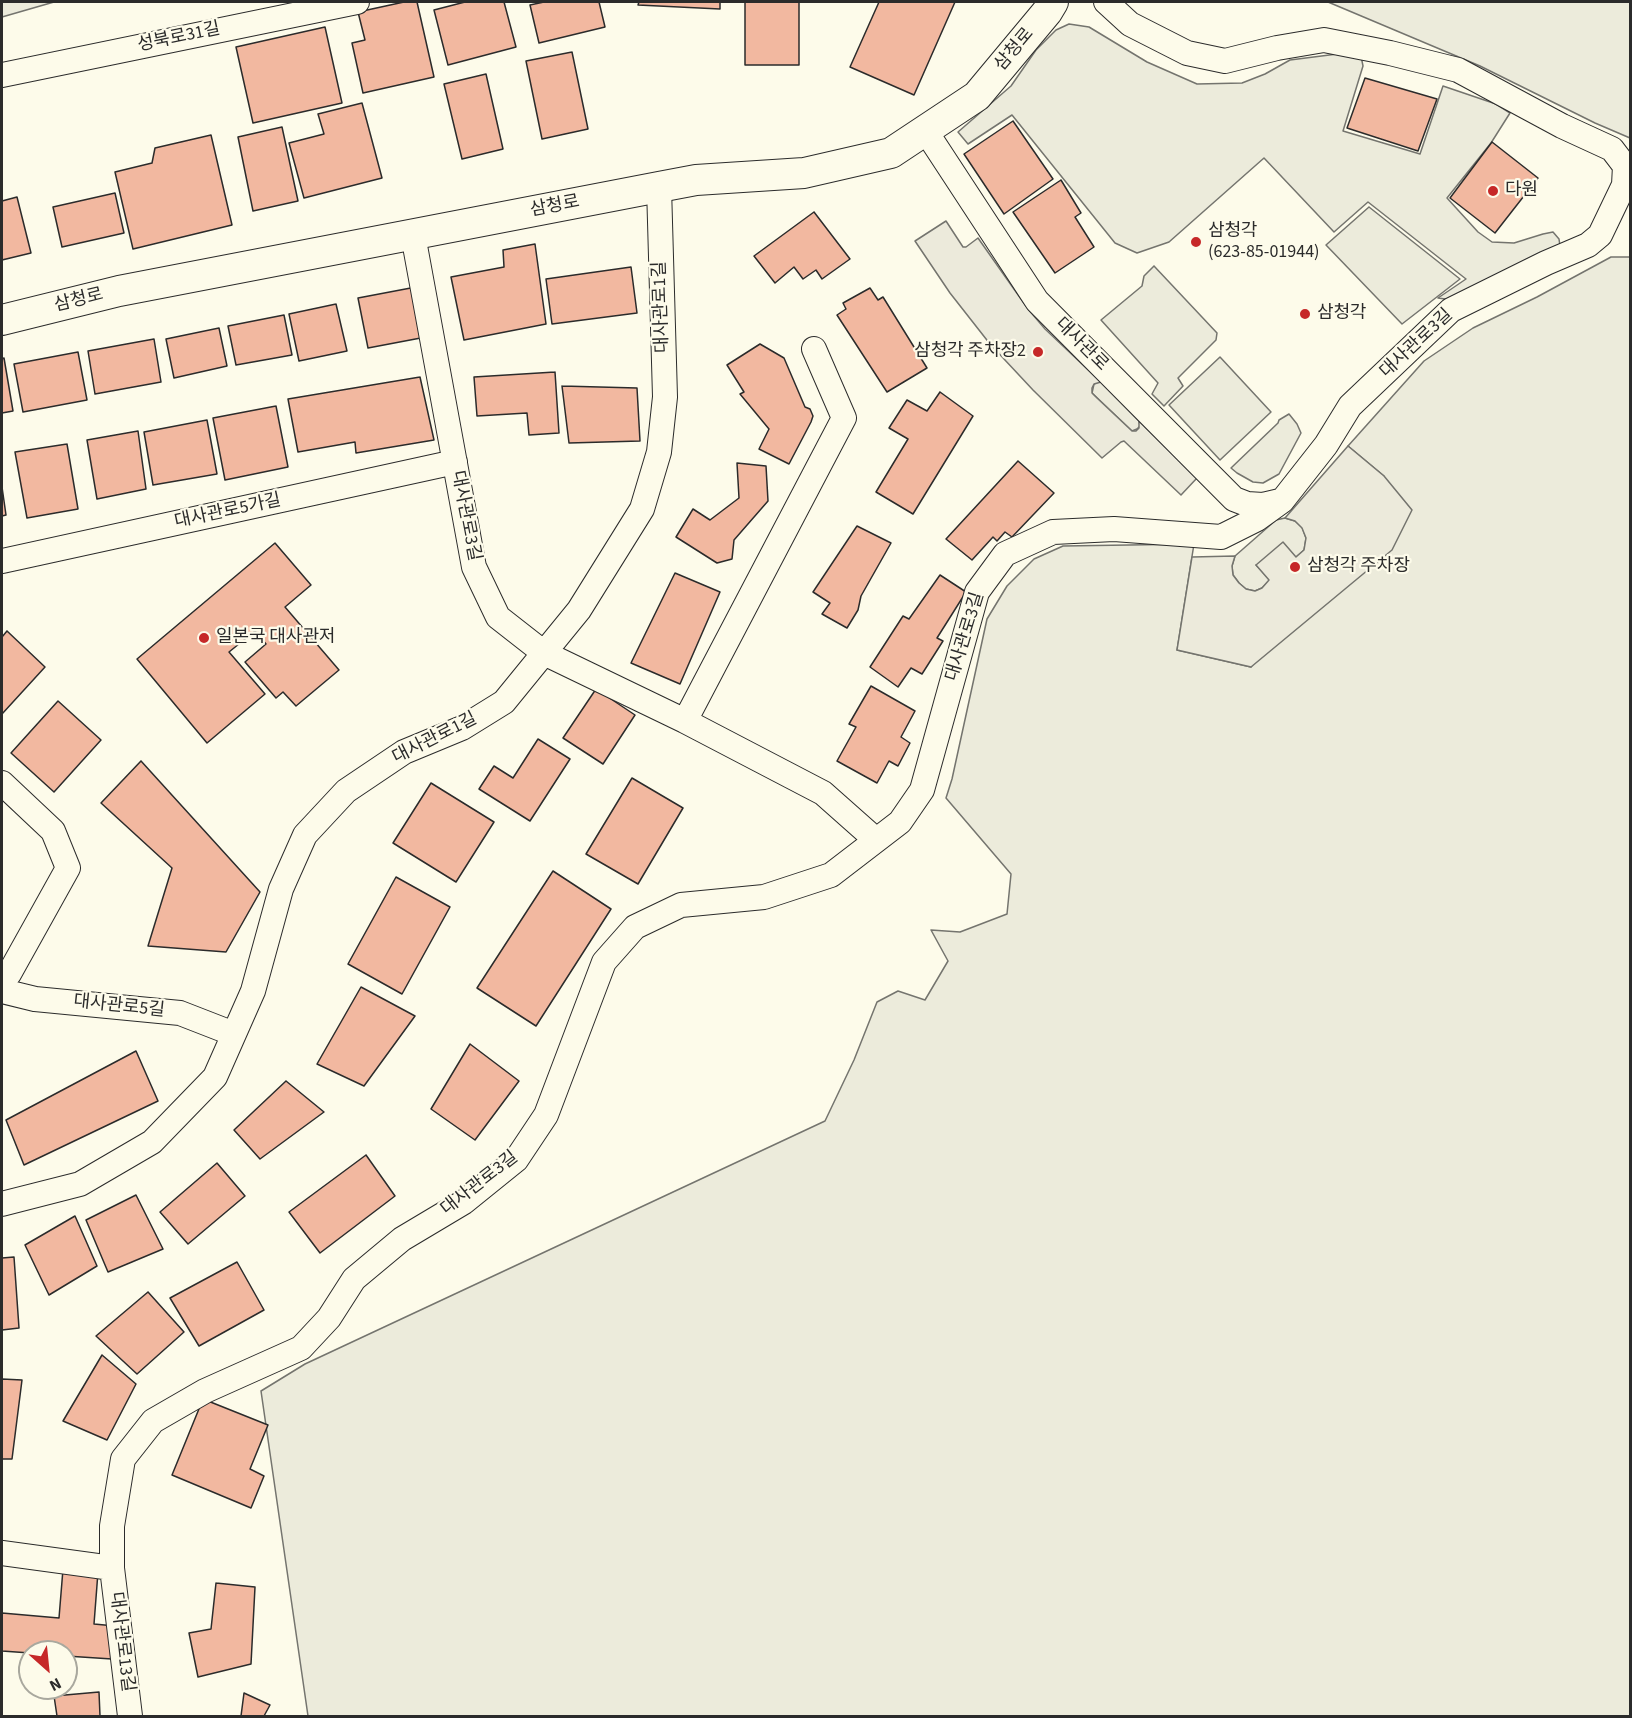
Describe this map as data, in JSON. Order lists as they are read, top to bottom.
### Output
{
  "streets": {
    "street": [
      "성북로31길",
      "삼청로",
      "대사관로1길",
      "대사관로3길",
      "대사관로",
      "대사관로5가길",
      "대사관로5길",
      "대사관로13길"
    ]
  },
  "crossings": [
    ["삼청로", "대사관로1길"],
    ["삼청로", "대사관로3길"],
    ["삼청로", "대사관로"],
    ["대사관로1길", "대사관로3길"],
    ["대사관로1길", "대사관로5길"],
    ["대사관로3길", "대사관로"],
    ["대사관로3길", "대사관로5가길"],
    ["대사관로3길", "대사관로13길"]
  ],
  "places": [
    "다원",
    "삼청각 (623-85-01944)",
    "삼청각",
    "삼청각 주차장2",
    "삼청각 주차장",
    "일본국 대사관저"
  ],
  "north": "bottom right"
}
